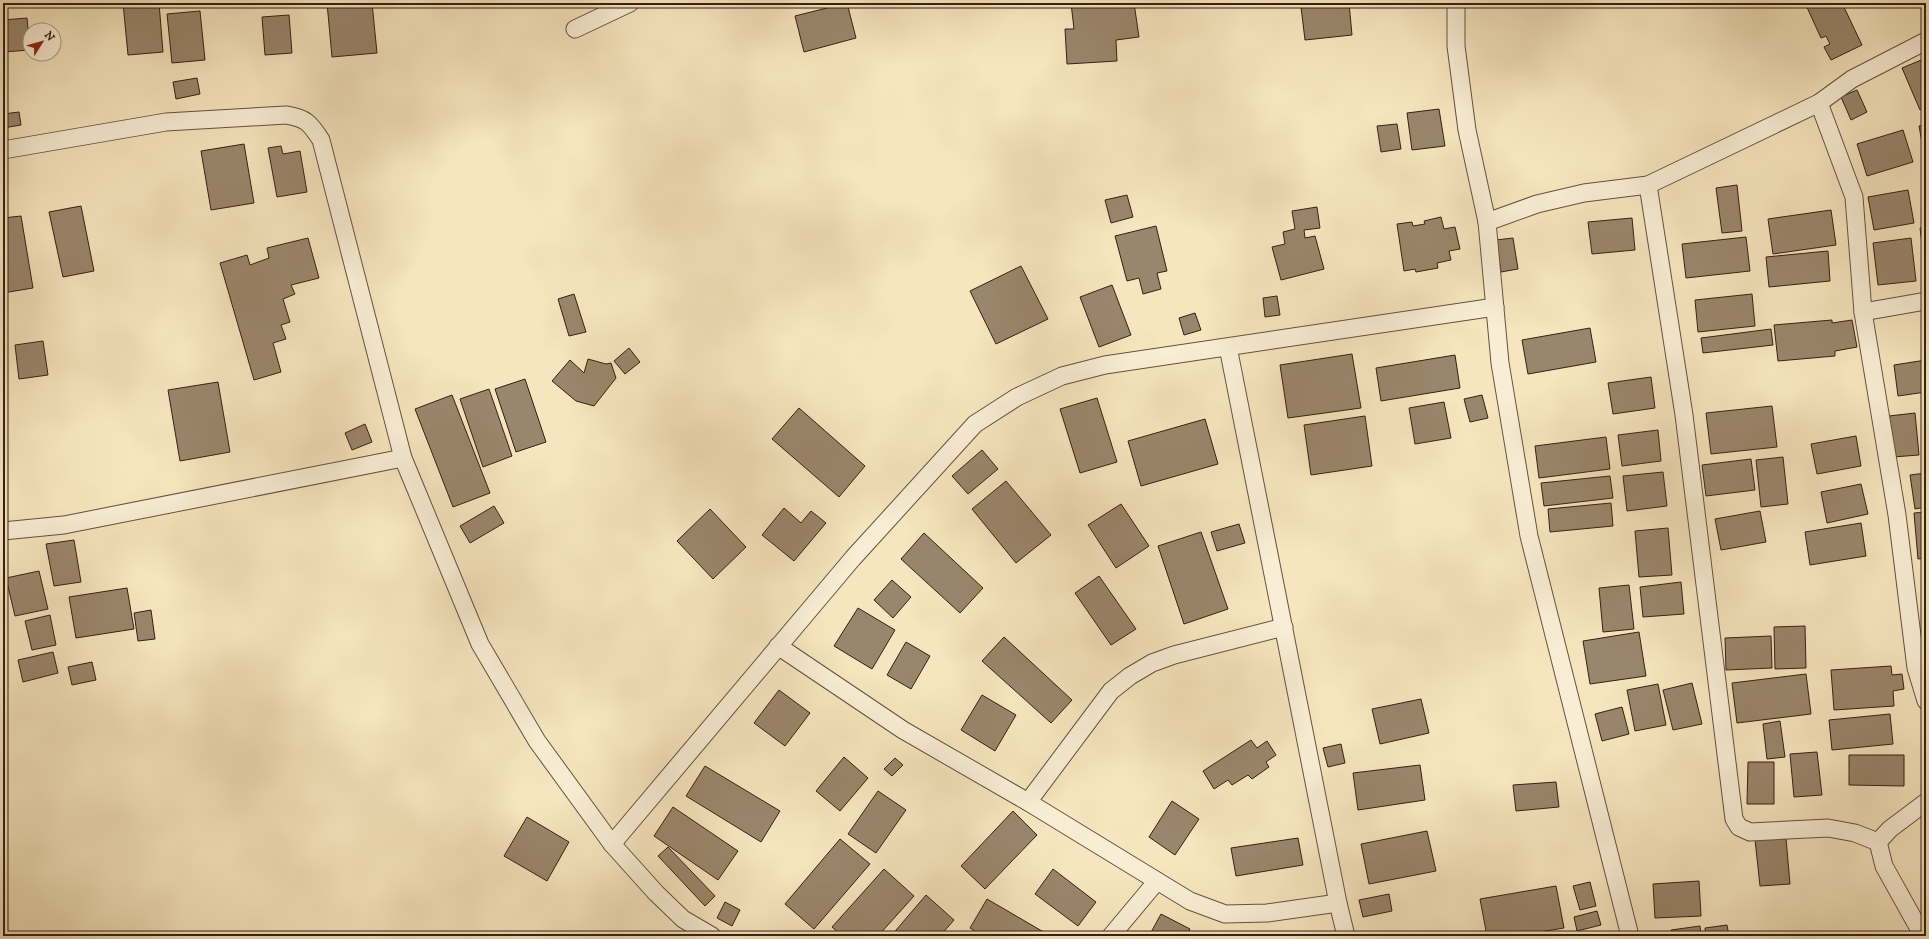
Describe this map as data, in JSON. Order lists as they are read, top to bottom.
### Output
{
  "north": "top right"
}
